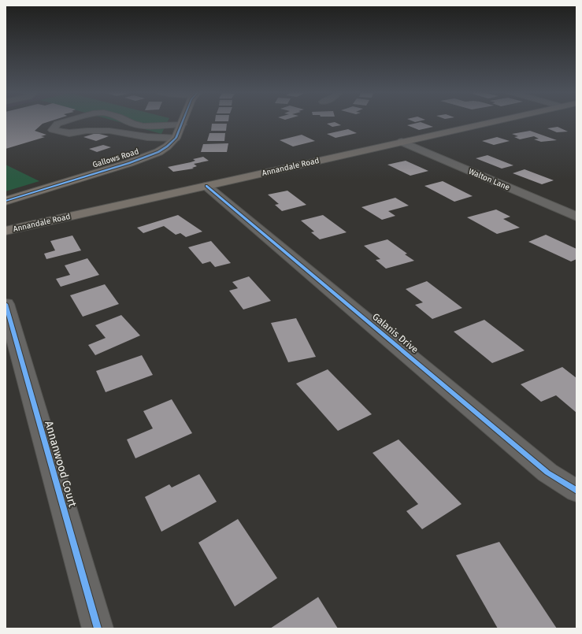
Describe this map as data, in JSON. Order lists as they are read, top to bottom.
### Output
{
  "streets": {
    "main road": ["Gallows Road", "Annandale Road"],
    "street": ["Walton Lane", "Galanis Drive", "Annanwood Court"]
  },
  "crossings": [
    ["Annandale Road", "Walton Lane"],
    ["Annandale Road", "Galanis Drive"]
  ]
}
